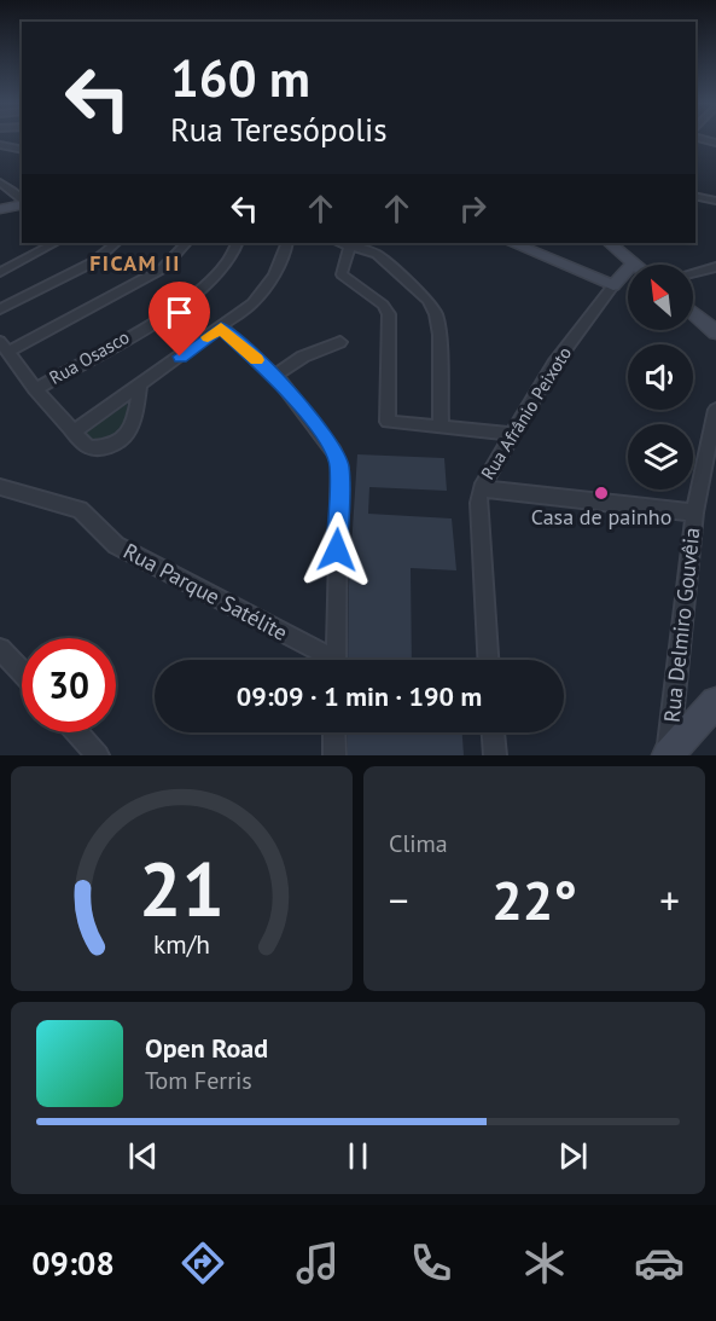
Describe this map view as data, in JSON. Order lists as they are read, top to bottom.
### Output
{
  "streets": {
    "street": [
      "Rua Osasco",
      "Rua Afrânio Peixoto",
      "Rua Parque Satélite",
      "Rua Delmiro Gouvêia"
    ]
  },
  "districts": ["FICAM II"],
  "places": ["Casa de painho"],
  "north": "top left",
  "page": {
    "turn": ["160 m", "Rua Teresópolis"],
    "limit": "30",
    "trip": "09:09 · 1 min · 190 m",
    "tile": "Clima",
    "heat": ["−", "22°", "+"],
    "song": ["Open Road", "Tom Ferris"],
    "tabs": "09:08",
    "gauge": ["21", "km/h"]
  }
}
